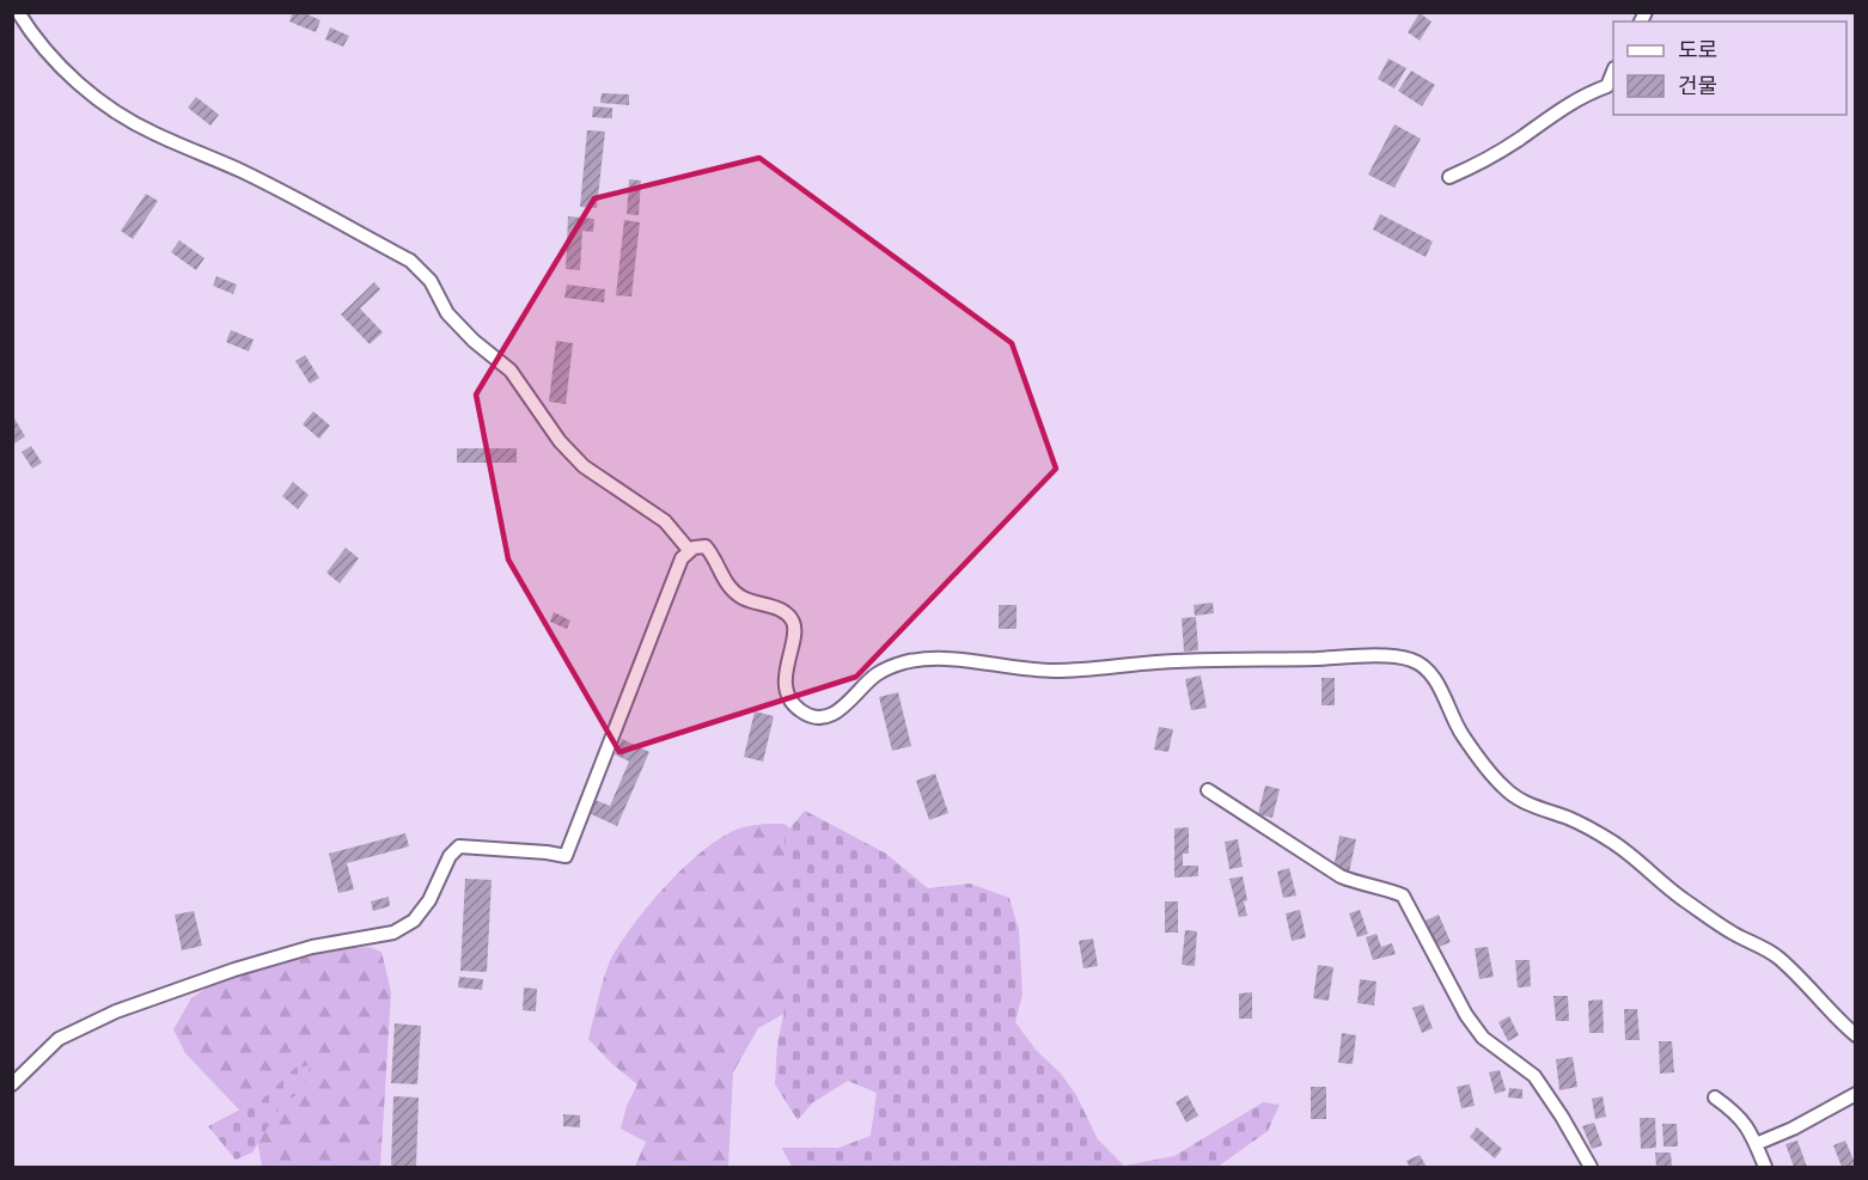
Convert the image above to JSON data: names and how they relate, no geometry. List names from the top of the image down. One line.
{"legend":["도로","건물"]}
